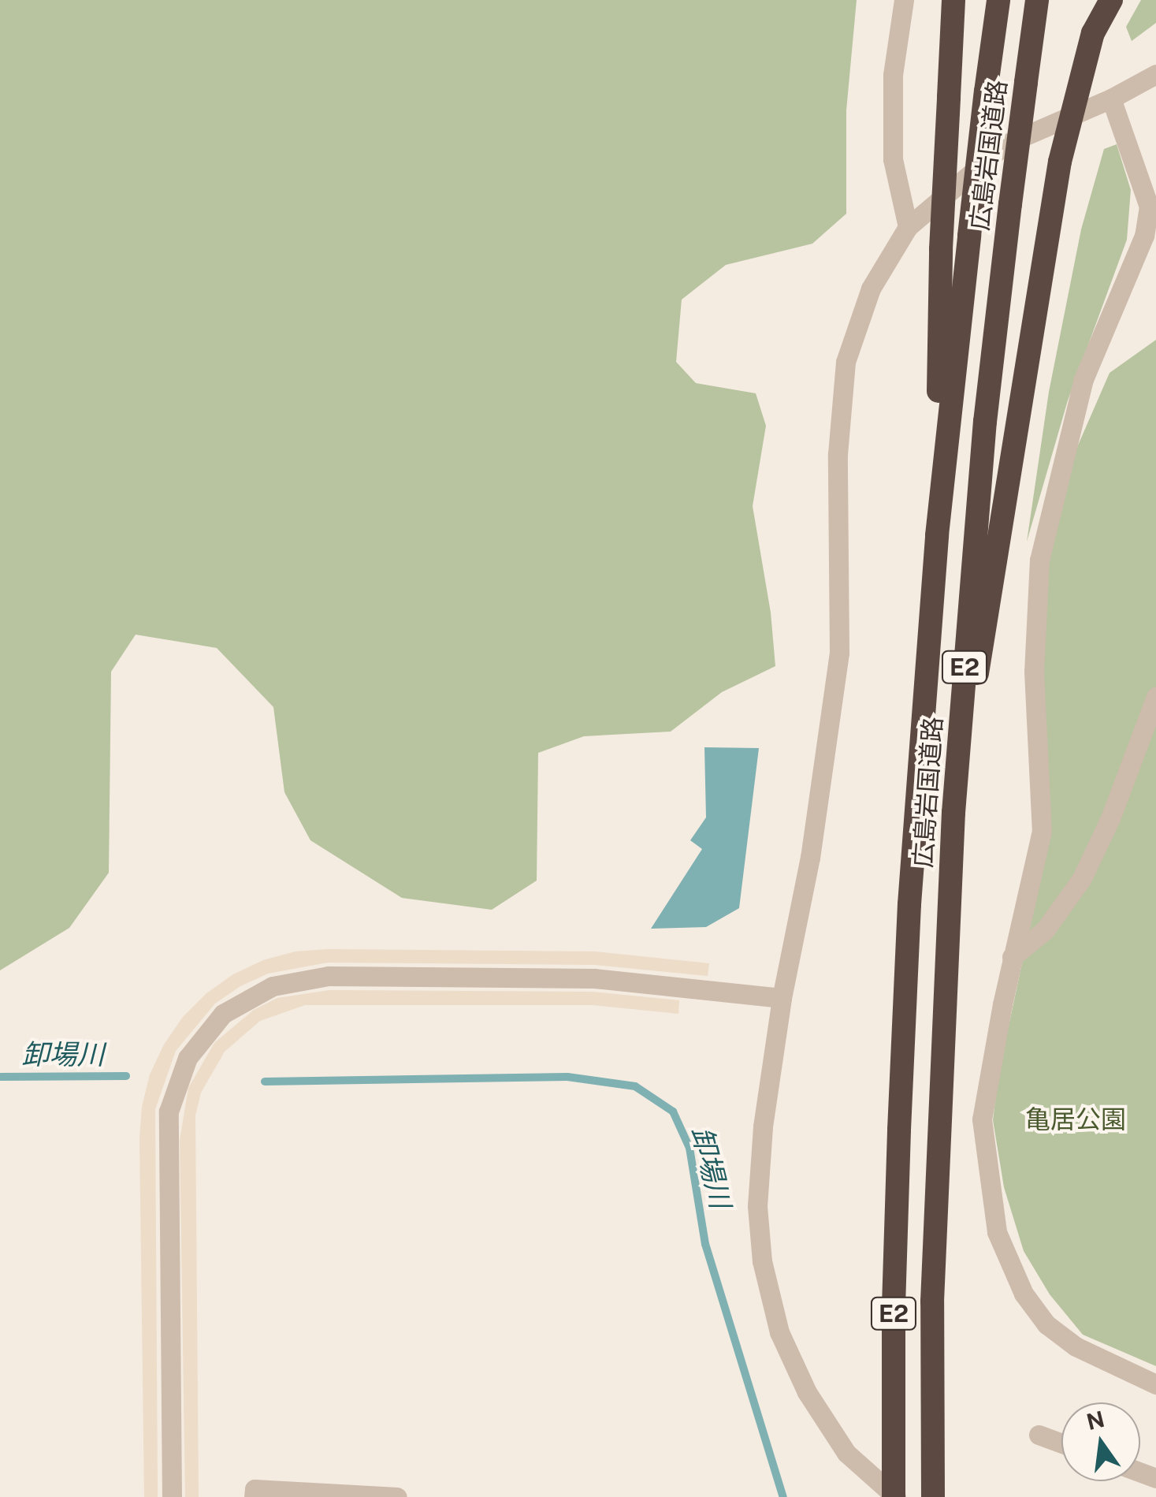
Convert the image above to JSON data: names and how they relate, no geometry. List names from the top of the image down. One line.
{"streets":{"highway":["広島岩国道路","E2"]},"water":["卸場川"],"parks":["亀居公園"],"north":"top"}
